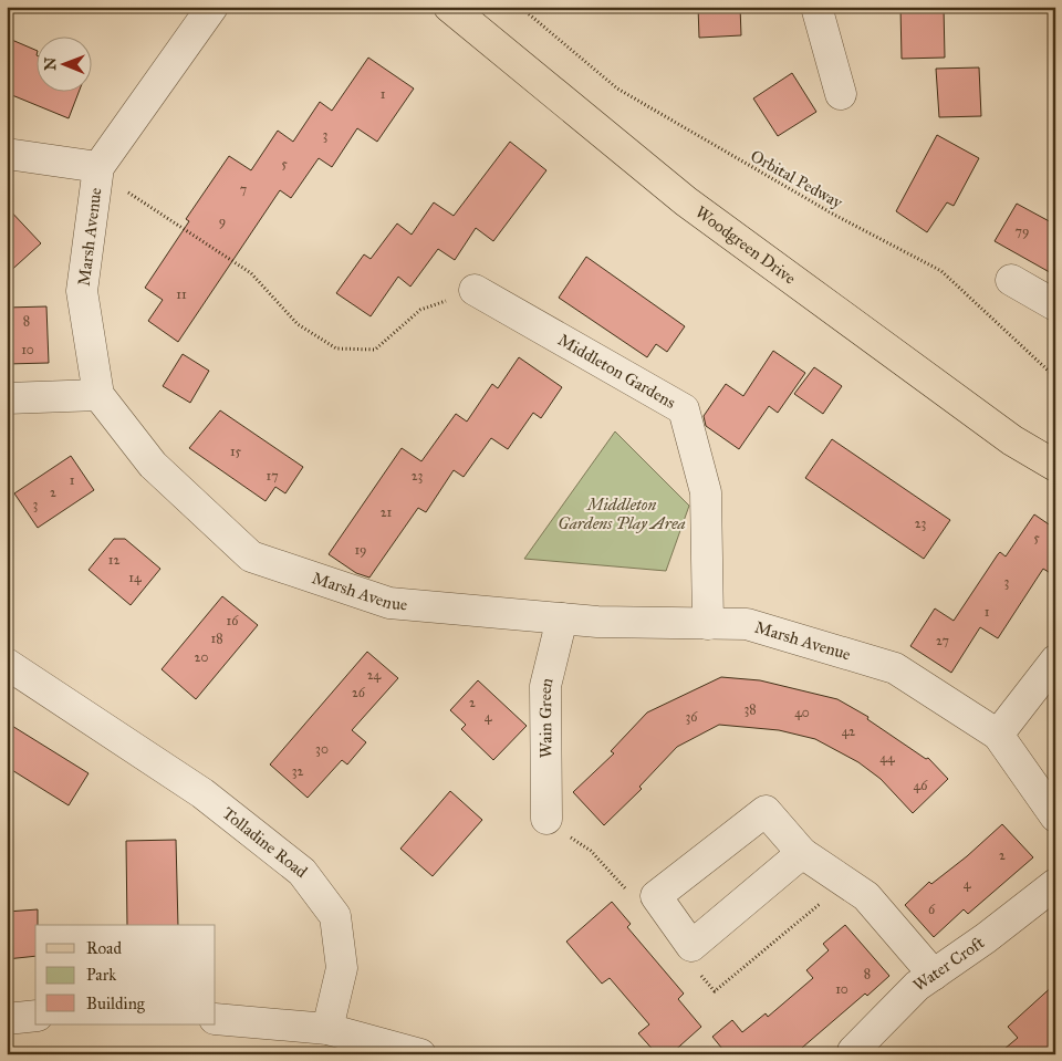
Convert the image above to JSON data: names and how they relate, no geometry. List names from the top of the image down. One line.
{"streets":{"main road":["Woodgreen Drive"],"street":["Marsh Avenue","Middleton Gardens","Wain Green","Tolladine Road","Water Croft"],"path":["Orbital Pedway"]},"crossings":[["Marsh Avenue","Middleton Gardens"],["Marsh Avenue","Wain Green"]],"parks":["Middleton Gardens Play Area"],"house_numbers":["1","3","5","7","9","79","11","8","10","15","17","23","1","2","3","21","23","5","19","12","14","3","1","16","18","27","20","24","26","2","38","40","4","36","42","30","44","32","46","2","4","6","8","10"],"legend":["Road","Park","Building"],"north":"left"}
